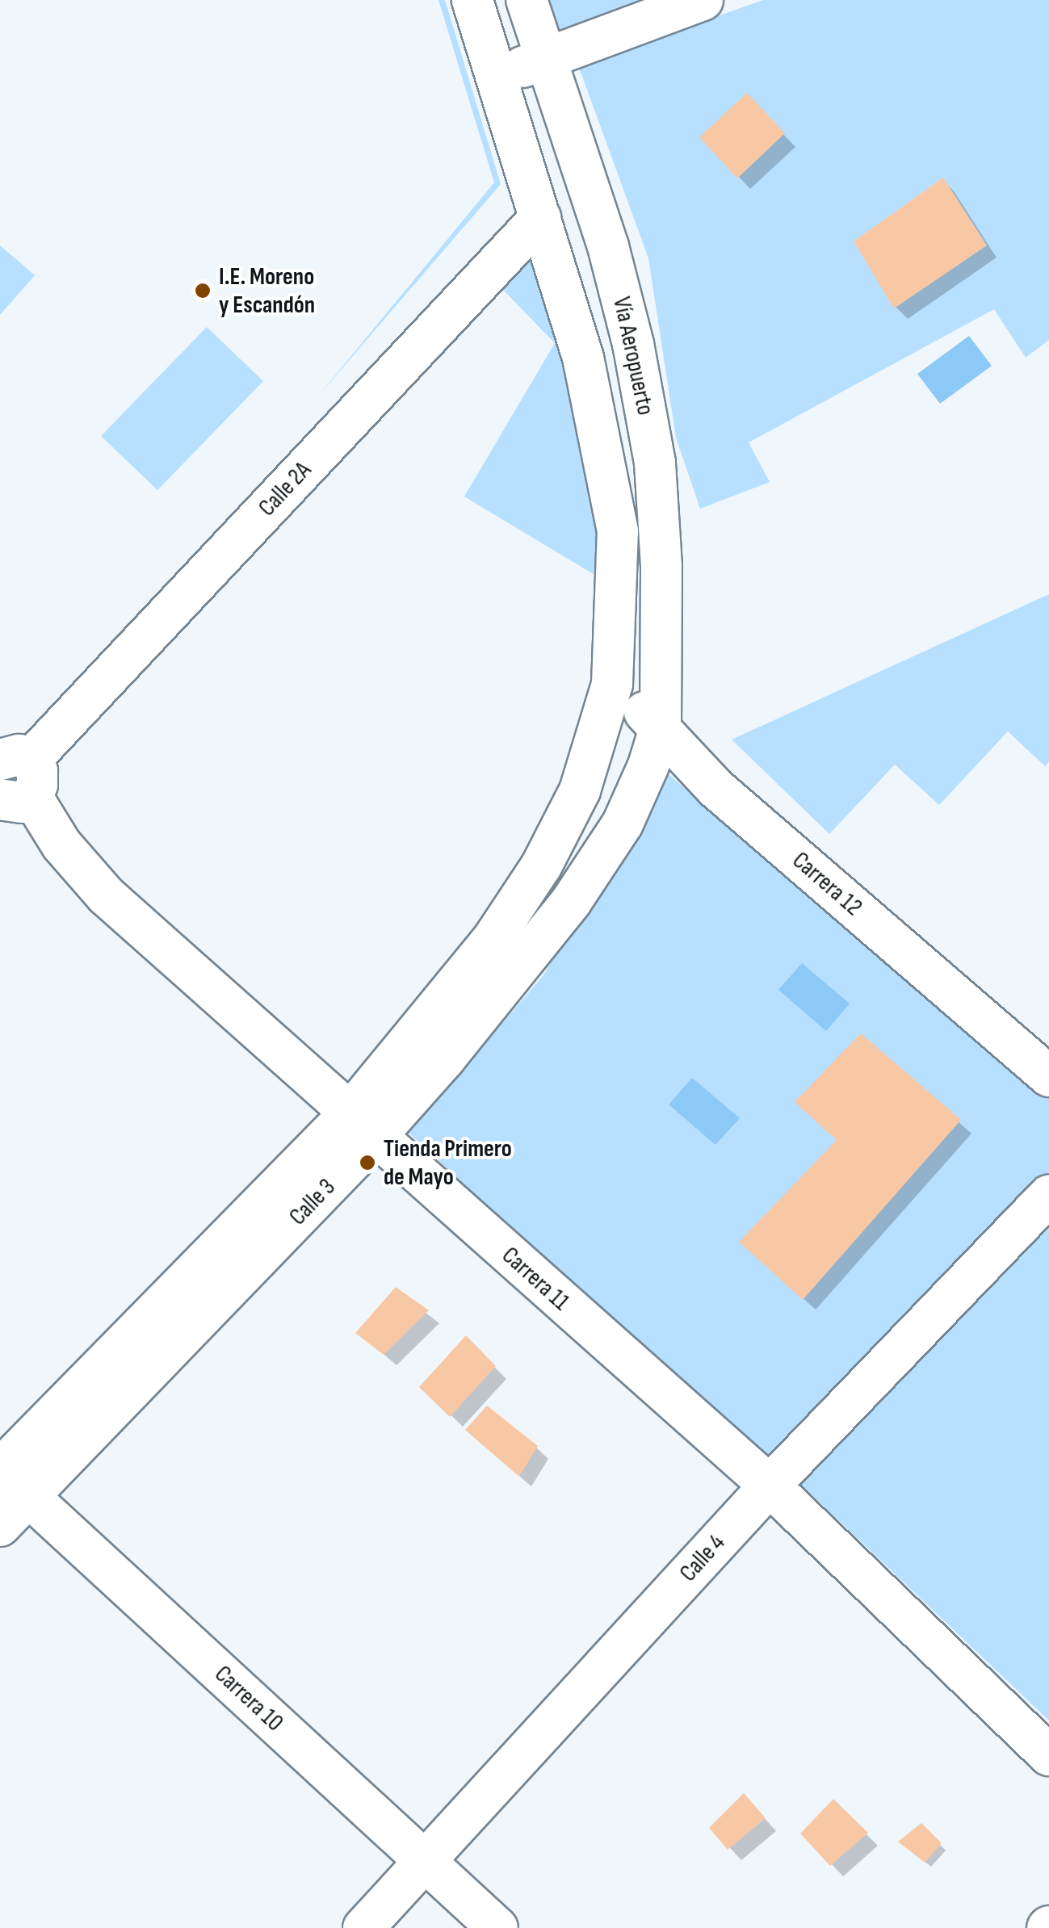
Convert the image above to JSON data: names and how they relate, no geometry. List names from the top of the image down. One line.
{"streets":{"street":["Vía Aeropuerto","Calle 2A","Carrera 12","Calle 3","Carrera 11","Calle 4","Carrera 10"]},"crossings":[["Vía Aeropuerto","Calle 2A"],["Vía Aeropuerto","Carrera 12"],["Vía Aeropuerto","Calle 3"],["Calle 2A","Carrera 11"],["Carrera 12","Calle 3"],["Calle 3","Carrera 11"],["Calle 3","Carrera 10"],["Carrera 11","Calle 4"],["Calle 4","Carrera 10"]],"places":["I.E. Moreno y Escandón","Tienda Primero de Mayo"]}
